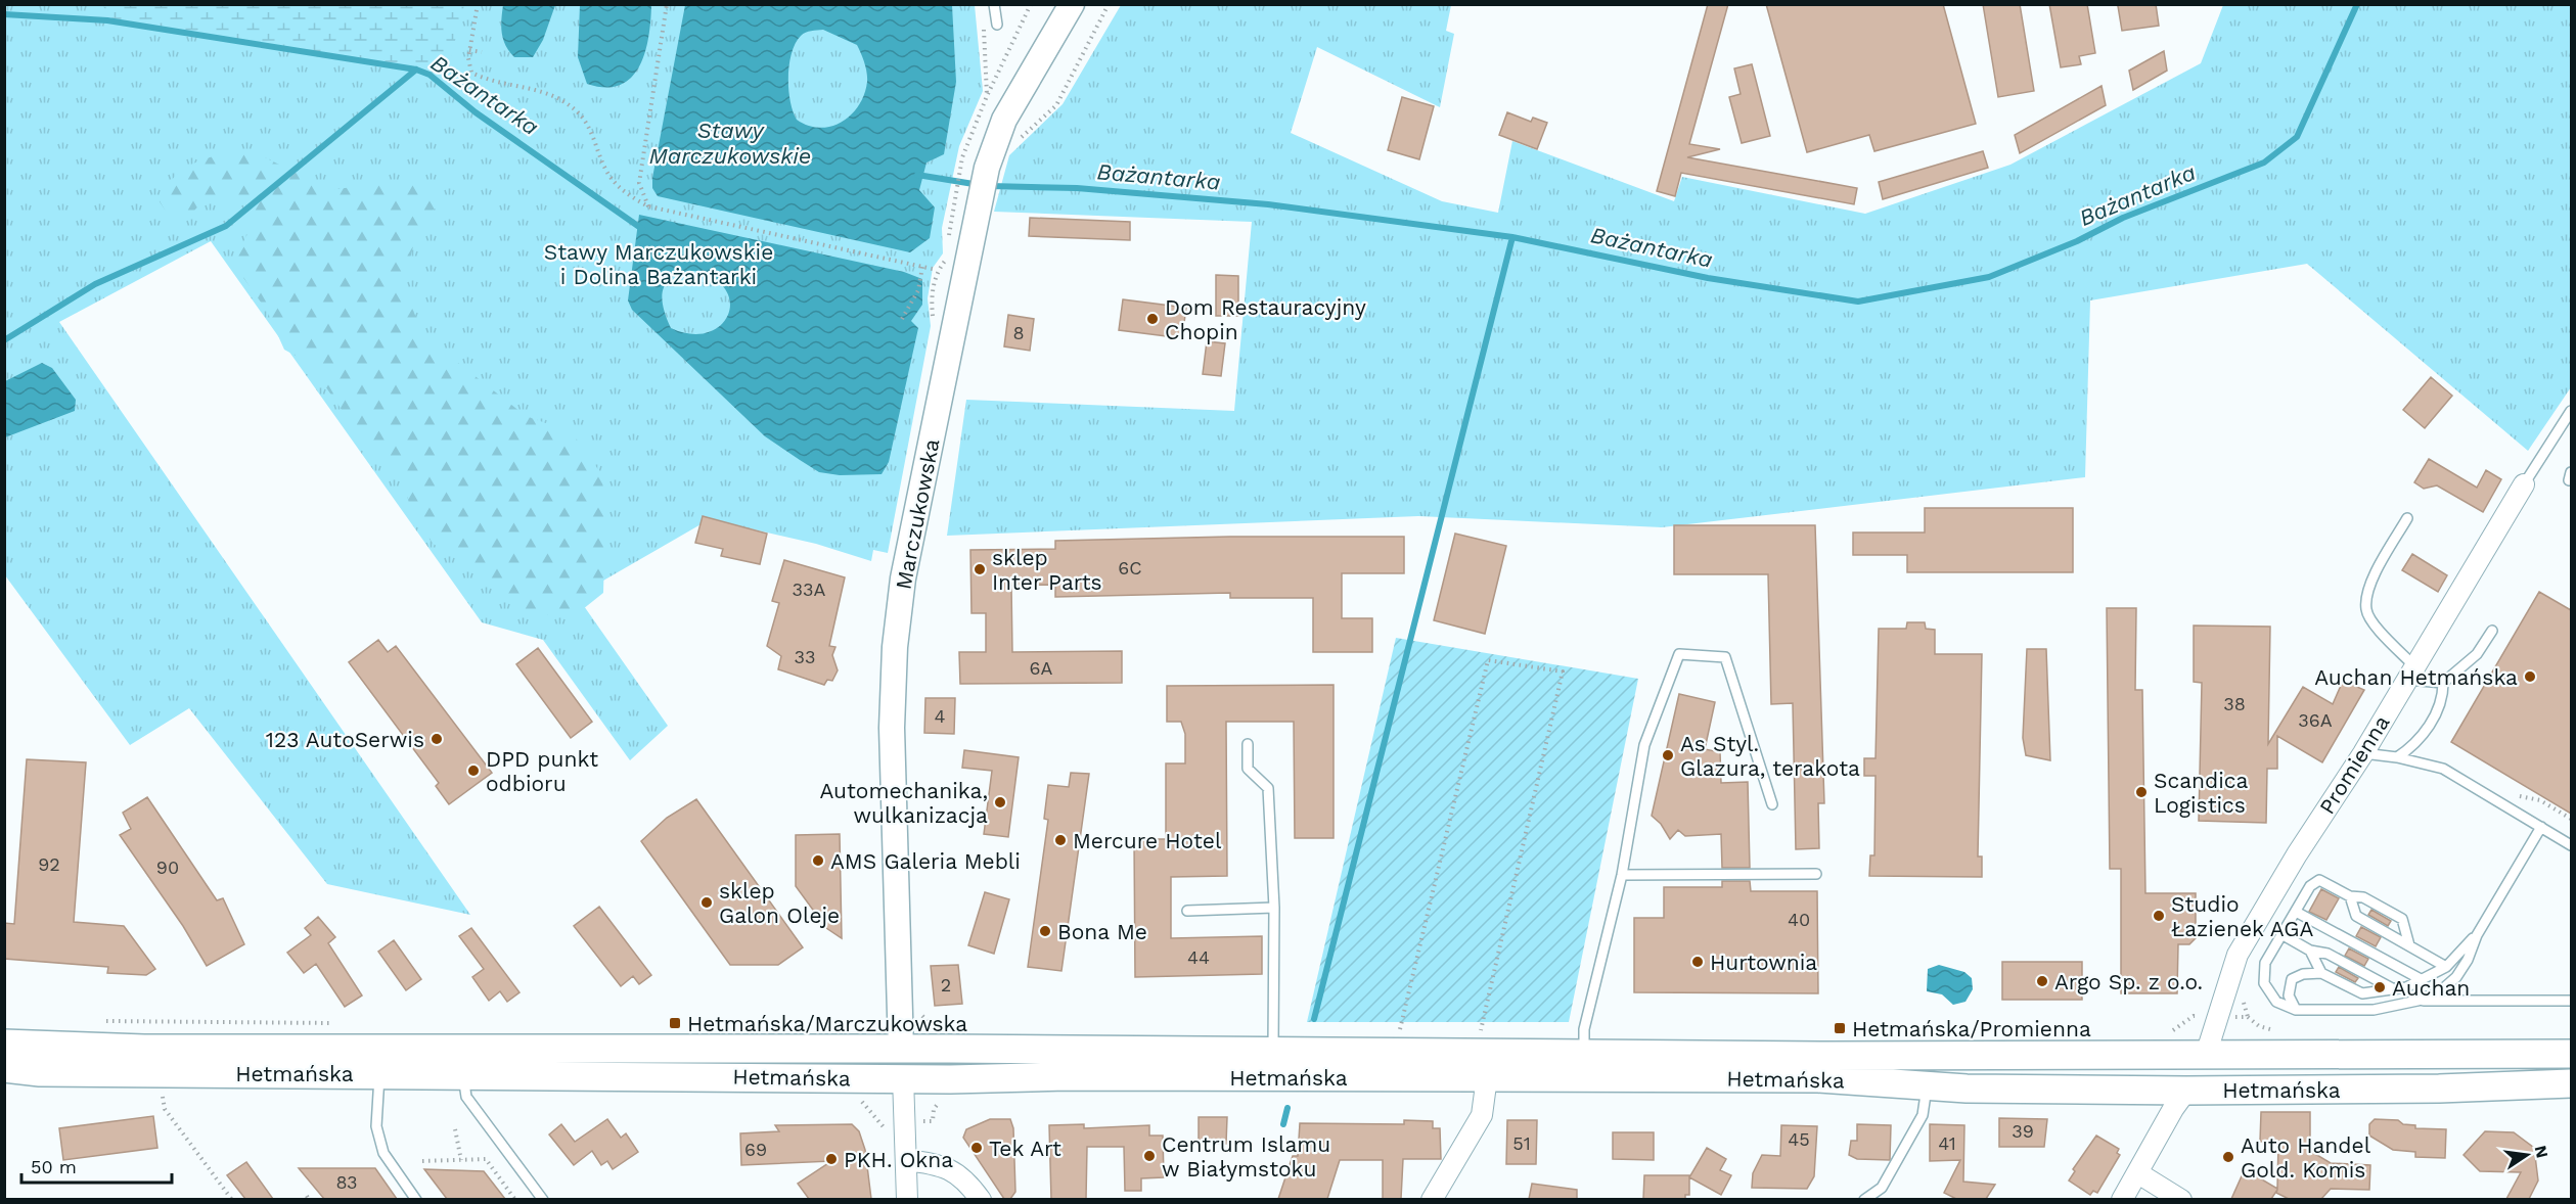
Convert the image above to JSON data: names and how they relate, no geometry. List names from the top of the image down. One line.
{"streets":{"main road":["Hetmańska"],"street":["Marczukowska","Promienna"]},"crossings":[["Marczukowska","Hetmańska"],["Promienna","Hetmańska"]],"water":["Bażantarka","Stawy Marczukowskie"],"parks":["Stawy Marczukowskie i Dolina Bażantarki"],"places":{"other":["Dom Restauracyjny Chopin","sklep Inter Parts","Auchan Hetmańska","123 AutoSerwis","As Styl. Glazura, terakota","DPD punkt odbioru","Scandica Logistics","Automechanika, wulkanizacja","Mercure Hotel","AMS Galeria Mebli","sklep Galon Oleje","Studio Łazienek AGA","Bona Me","Hurtownia","Argo Sp. z o.o.","Auchan","Tek Art","Centrum Islamu w Białymstoku","Auto Handel Gold. Komis","PKH. Okna"],"transit":["Hetmańska/Marczukowska","Hetmańska/Promienna"]},"house_numbers":["8","6C","33A","33","6A","38","4","36A","92","90","40","44","2","39","45","51","41","69","83"],"scale_bar":"50 m","north":"right"}
